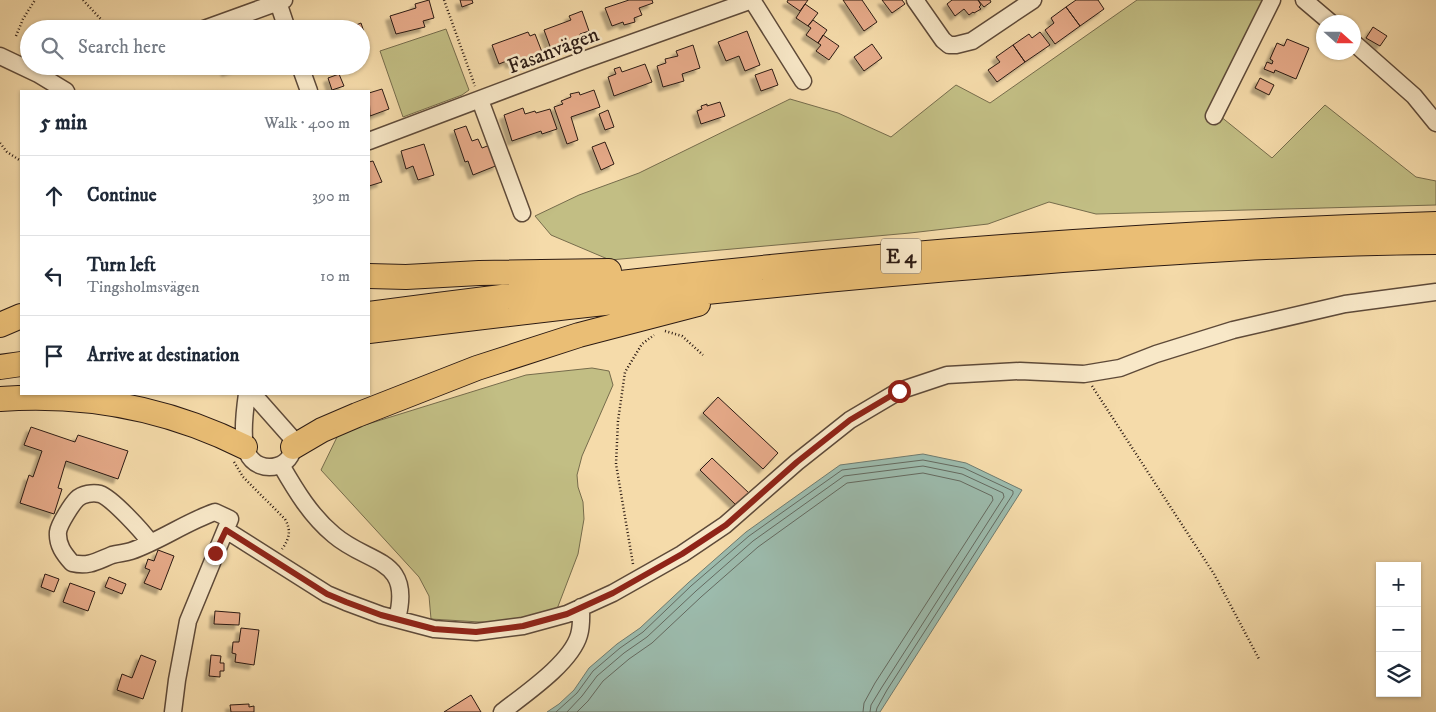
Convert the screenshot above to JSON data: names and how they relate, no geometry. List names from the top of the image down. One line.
{"streets":{"highway":["E 4"],"street":["Fasanvägen"]},"north":"right","page":{"search":"Search here","heading":["5 min","Walk · 400 m"],"list":[["Continue","390 m"],["Turn left","Tingsholmsvägen","10 m"],"Arrive at destination"],"map_buttons":["+","−"]}}
